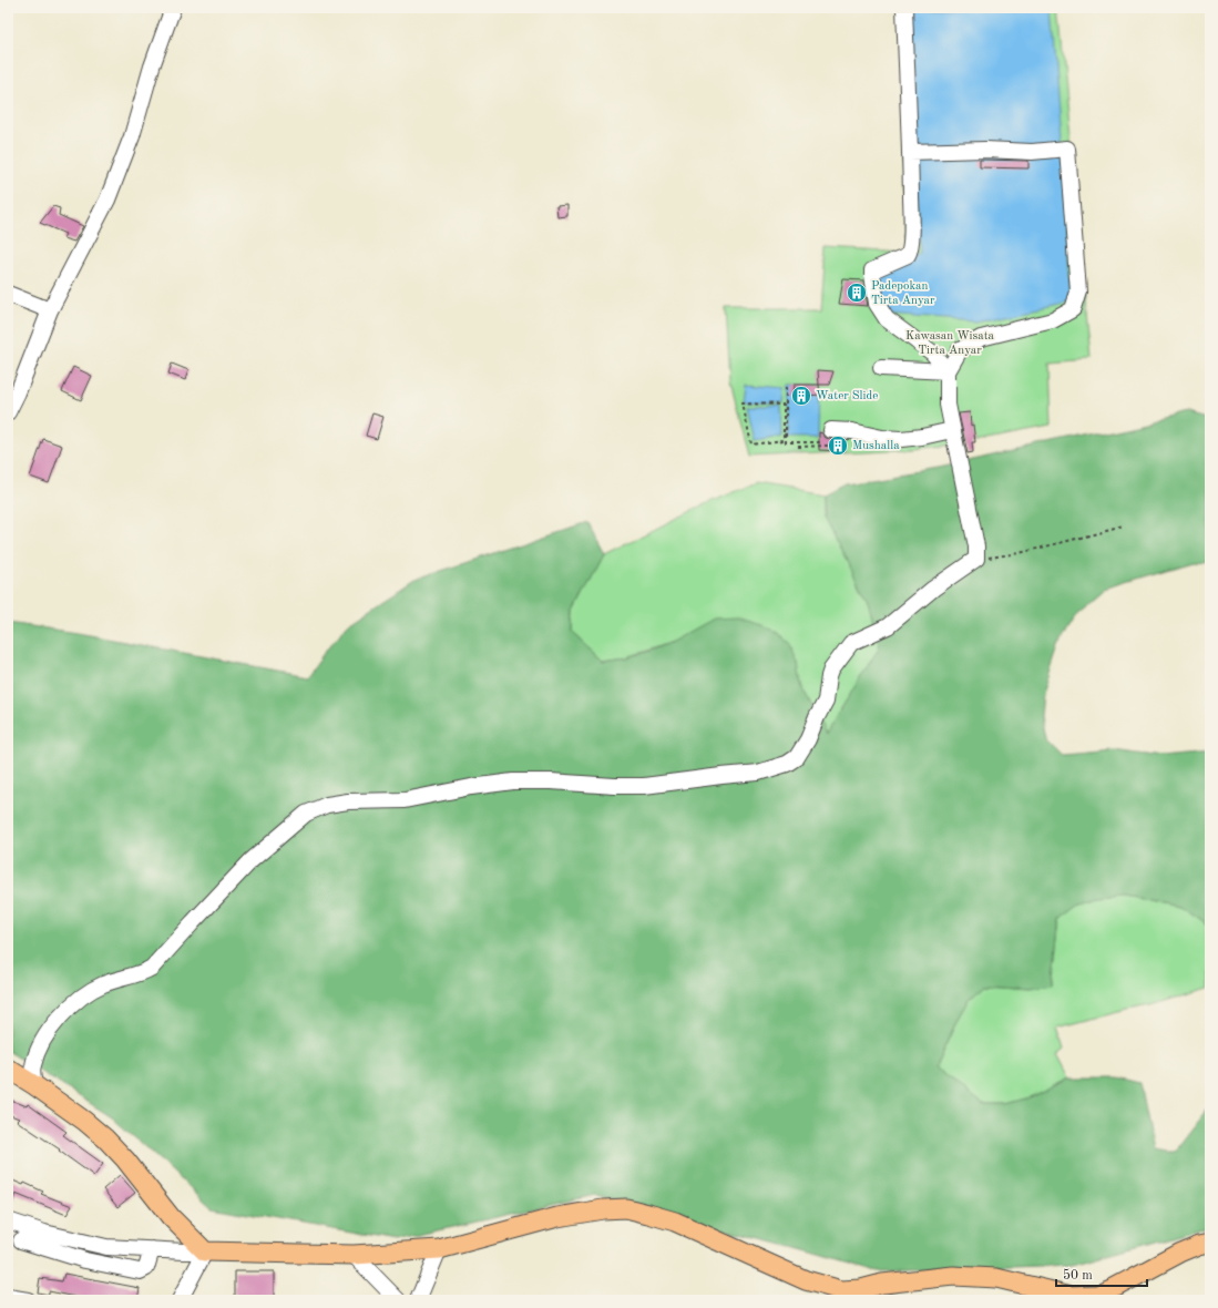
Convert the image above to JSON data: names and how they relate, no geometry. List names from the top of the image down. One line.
{"parks":["Kawasan Wisata Tirta Anyar"],"places":{"building":["Padepokan Tirta Anyar","Water Slide","Mushalla"]},"scale_bar":"50 m"}
